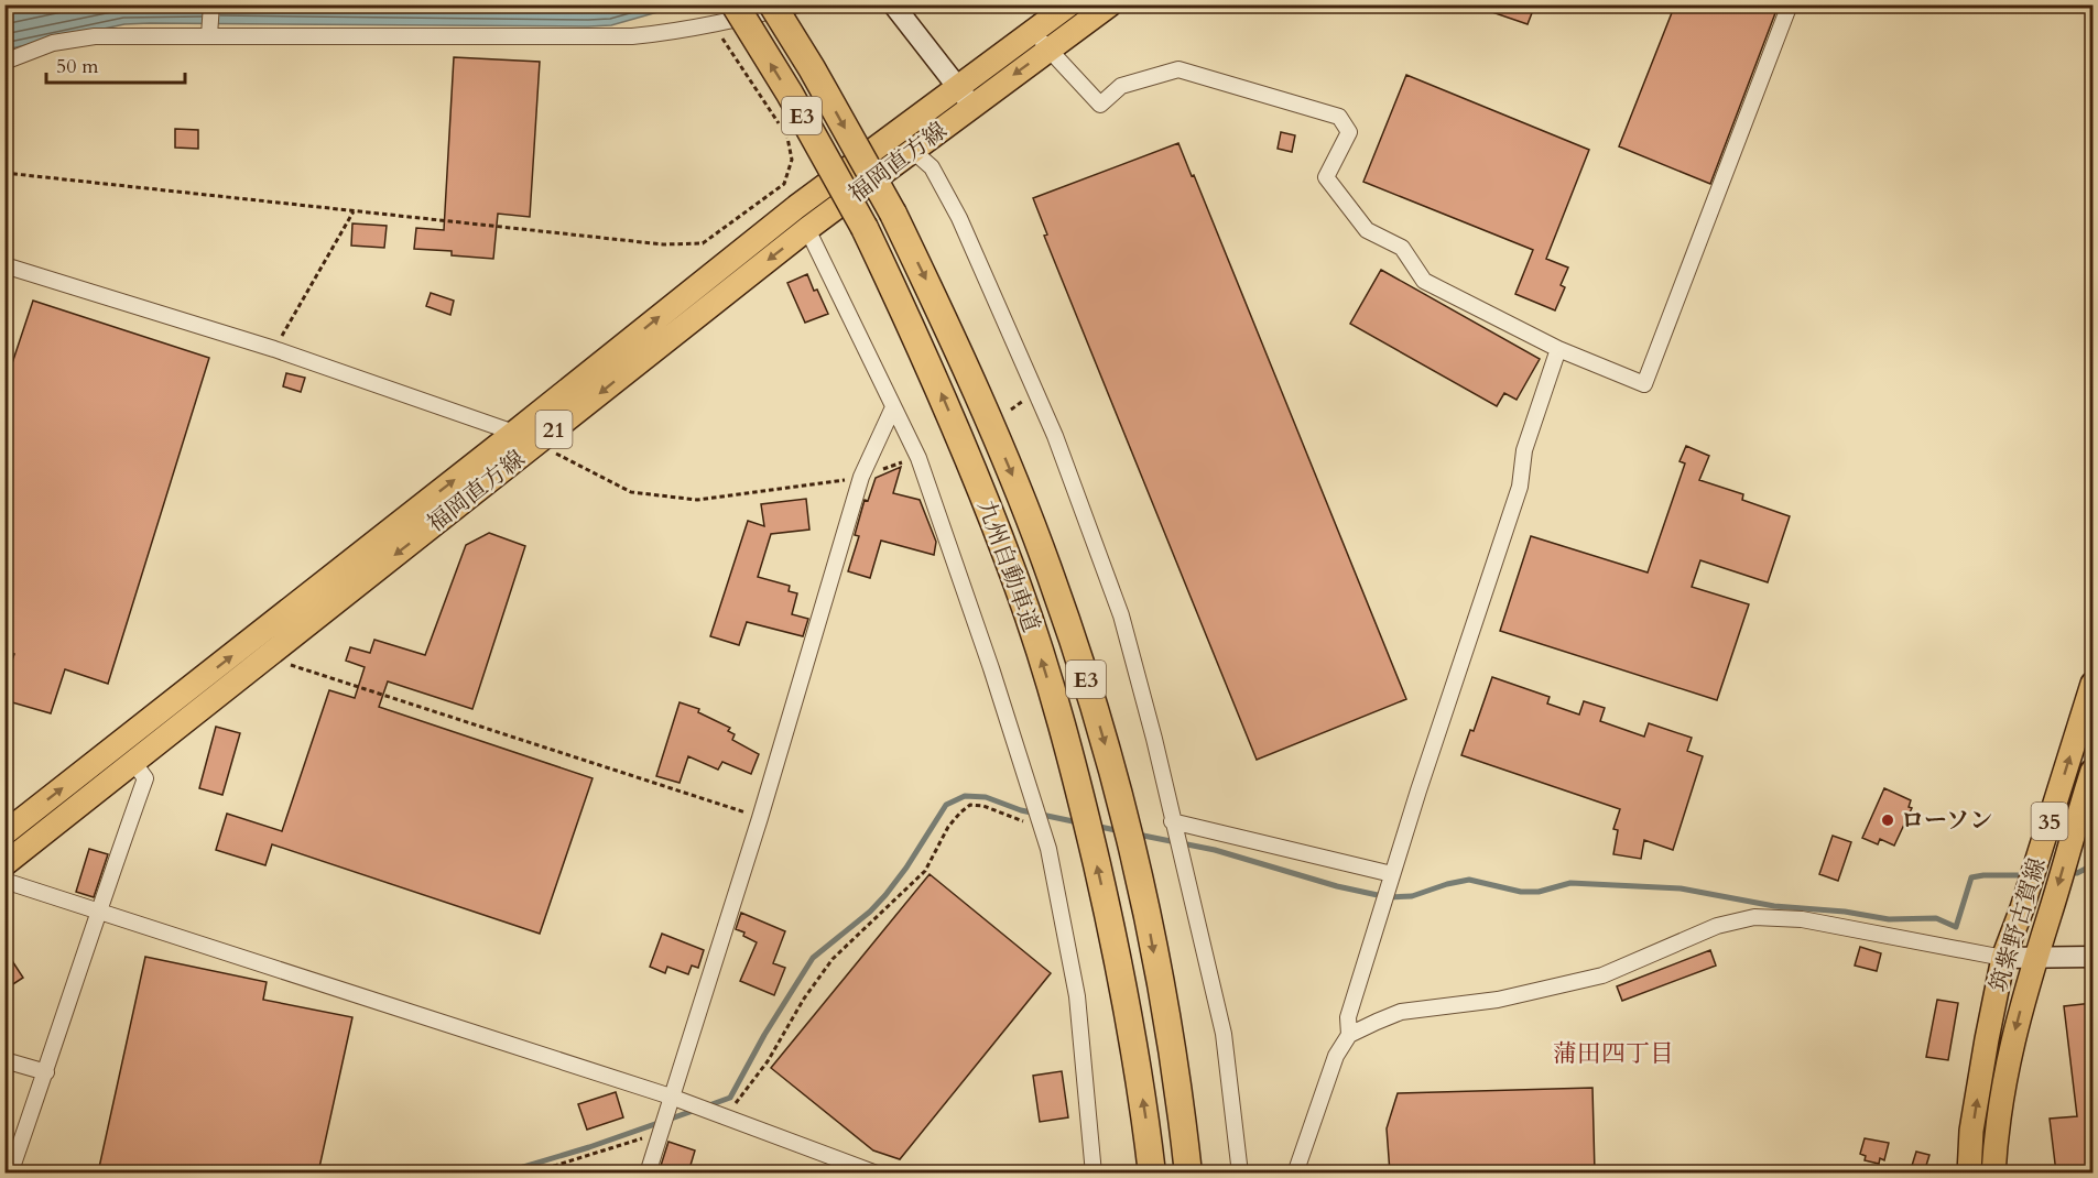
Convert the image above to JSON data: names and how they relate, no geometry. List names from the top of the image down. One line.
{"streets":{"highway":["E3","九州自動車道"],"main road":["福岡直方線","21","35","筑紫野古賀線"]},"districts":["蒲田四丁目"],"places":["ローソン"],"scale_bar":"50 m"}
